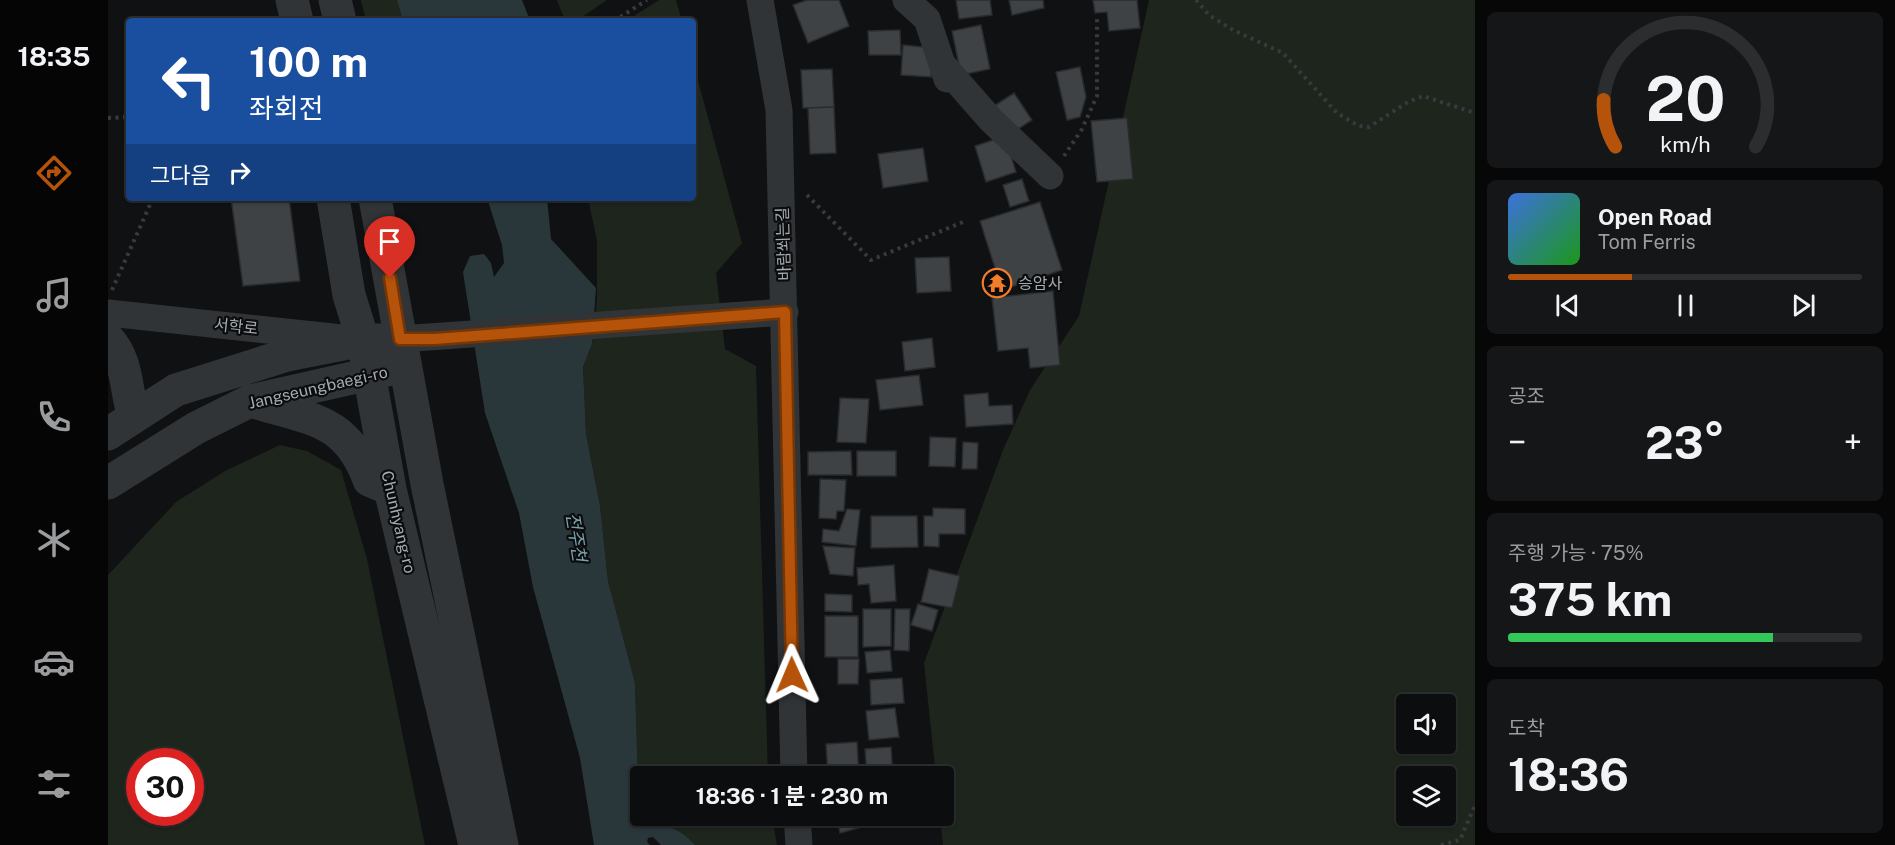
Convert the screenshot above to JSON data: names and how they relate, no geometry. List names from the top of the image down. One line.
{"streets":{"street":["바람쐬는길","서학로","Jangseungbaegi-ro","Chunhyang-ro"]},"crossings":[["서학로","Chunhyang-ro"],["Jangseungbaegi-ro","Chunhyang-ro"]],"water":["전주천"],"places":{"temple":["승암사"]},"page":{"tabs":"18:35","turn":["100 m","좌회전"],"then":"그다음","song":["Open Road","Tom Ferris"],"tile":["공조",["주행 가능 · 75%","375 km"],["도착","18:36"]],"heat":["−","23°","+"],"limit":"30","trip":"18:36 · 1 분 · 230 m","gauge":["20","km/h"]}}
